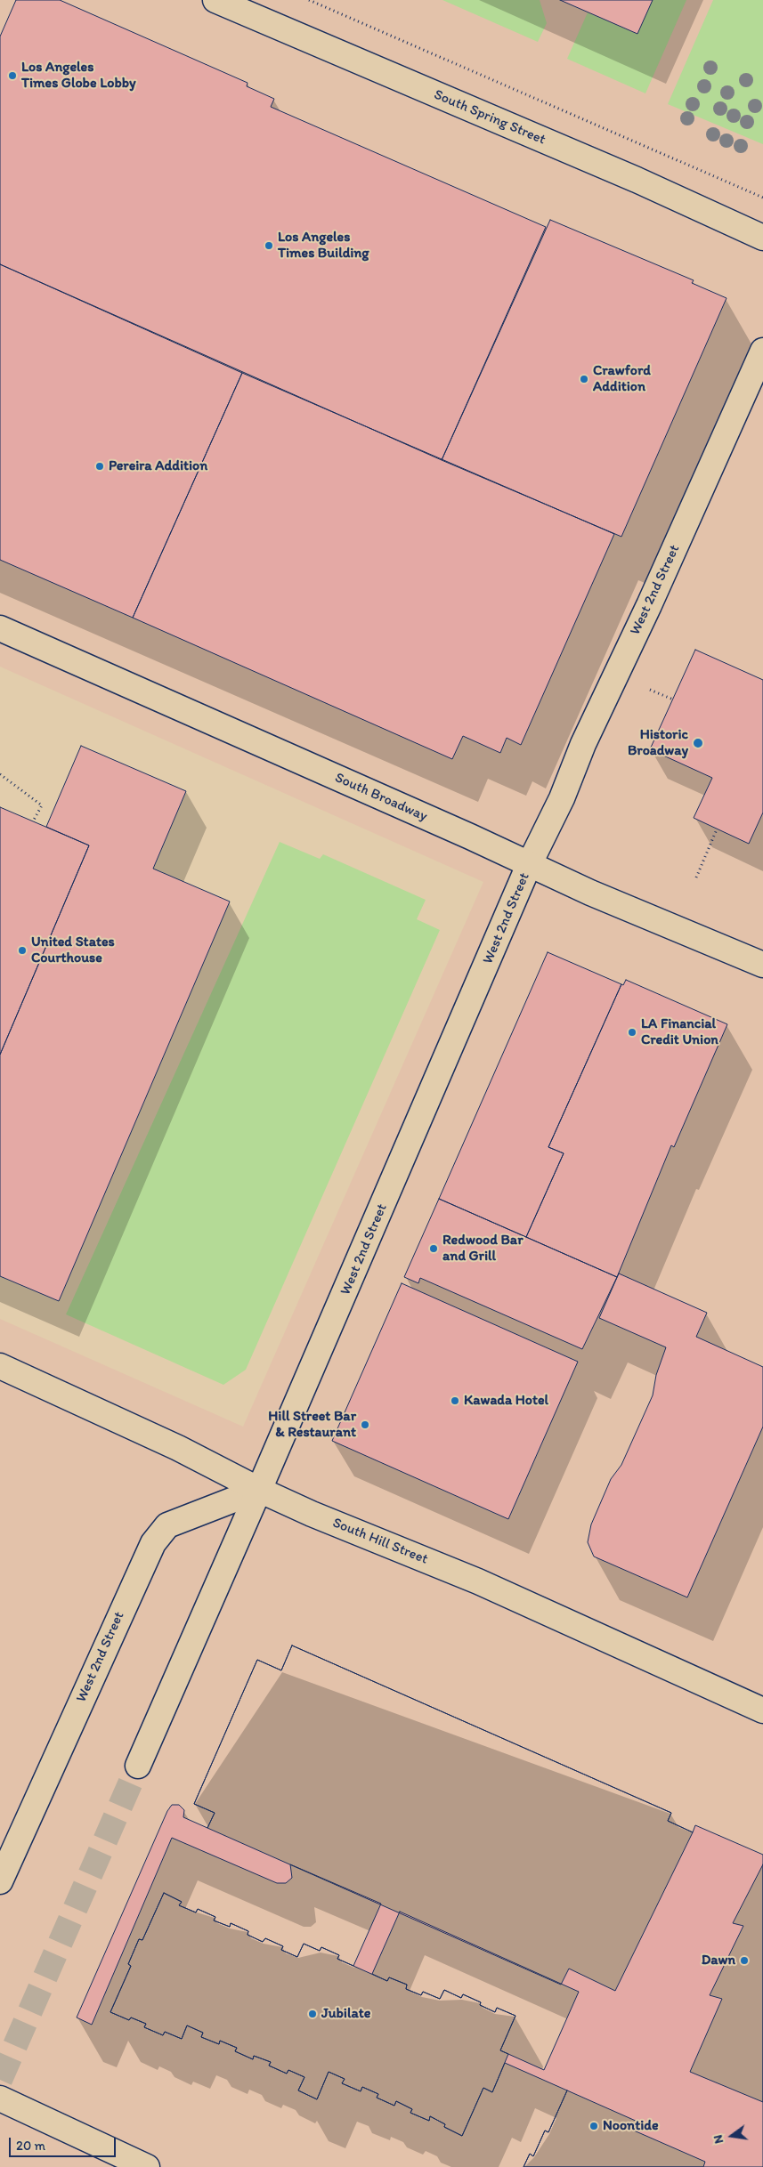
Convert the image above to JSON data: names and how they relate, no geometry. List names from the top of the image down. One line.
{"streets":{"main road":["South Spring Street","West 2nd Street","South Broadway","South Hill Street"]},"crossings":[["West 2nd Street","South Broadway"],["West 2nd Street","South Hill Street"]],"places":["Los Angeles Times Globe Lobby","Los Angeles Times Building","Crawford Addition","Pereira Addition","Historic Broadway","United States Courthouse","LA Financial Credit Union","Redwood Bar and Grill","Kawada Hotel","Hill Street Bar & Restaurant","Dawn","Jubilate","Noontide"],"scale_bar":"20 m","north":"left"}
